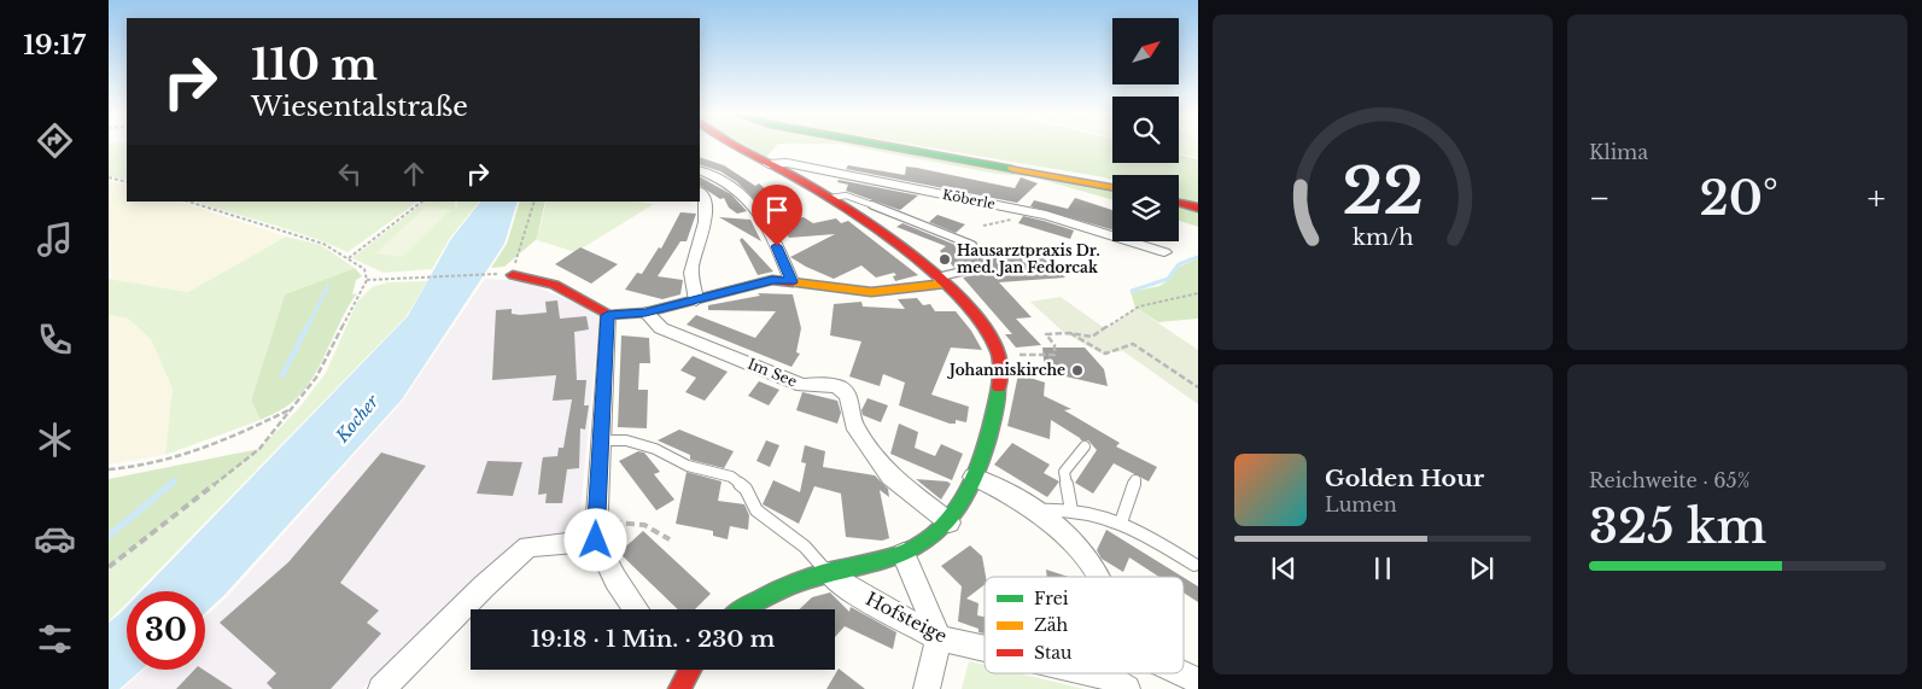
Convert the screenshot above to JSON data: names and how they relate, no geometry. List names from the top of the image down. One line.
{"streets":{"street":["Köberle","Im See","Hofsteige"]},"water":["Kocher"],"places":["Hausarztpraxis Dr. med. Jan Fedorcak","Johanniskirche"],"legend":["Frei","Zäh","Stau"],"north":"top right","page":{"tabs":"19:17","tile":["Klima",["Reichweite · 65%","325 km"]],"turn":["110 m","Wiesentalstraße"],"heat":["−","20°","+"],"song":["Golden Hour","Lumen"],"limit":"30","trip":"19:18 · 1 Min. · 230 m","gauge":["22","km/h"]}}
